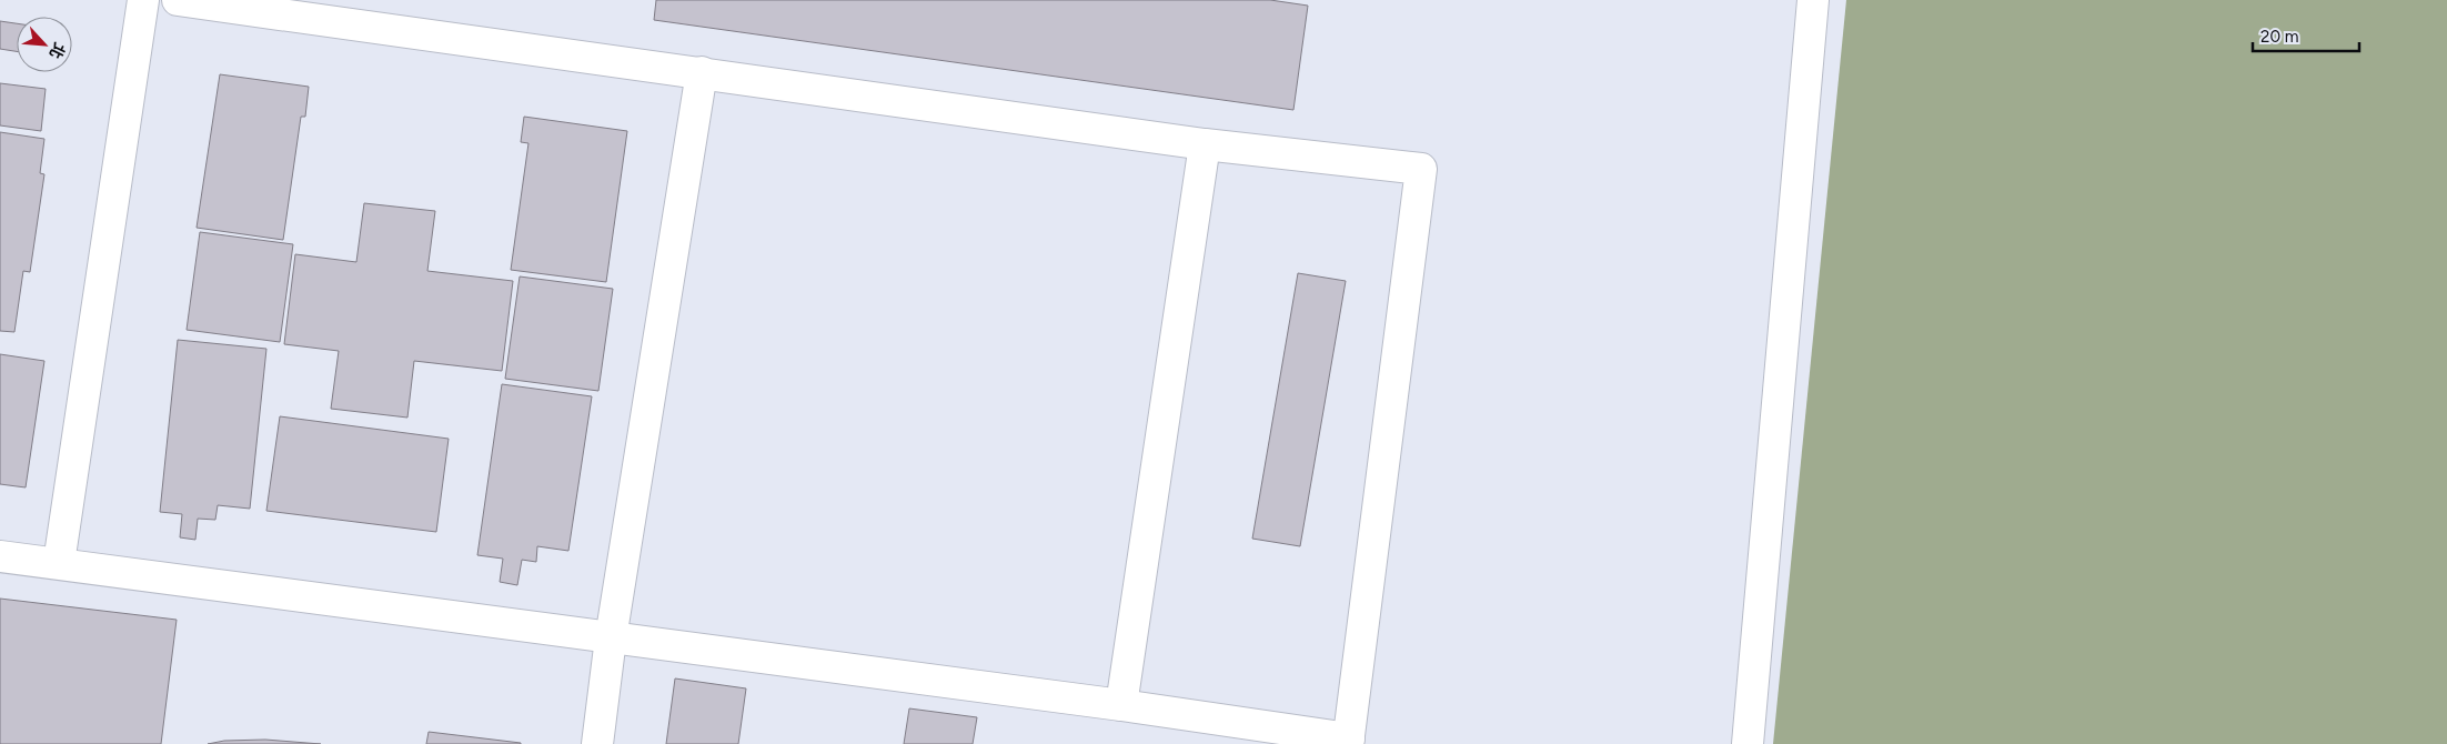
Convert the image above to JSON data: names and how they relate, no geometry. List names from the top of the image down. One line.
{"scale_bar":"20 m","north":"bottom right"}
